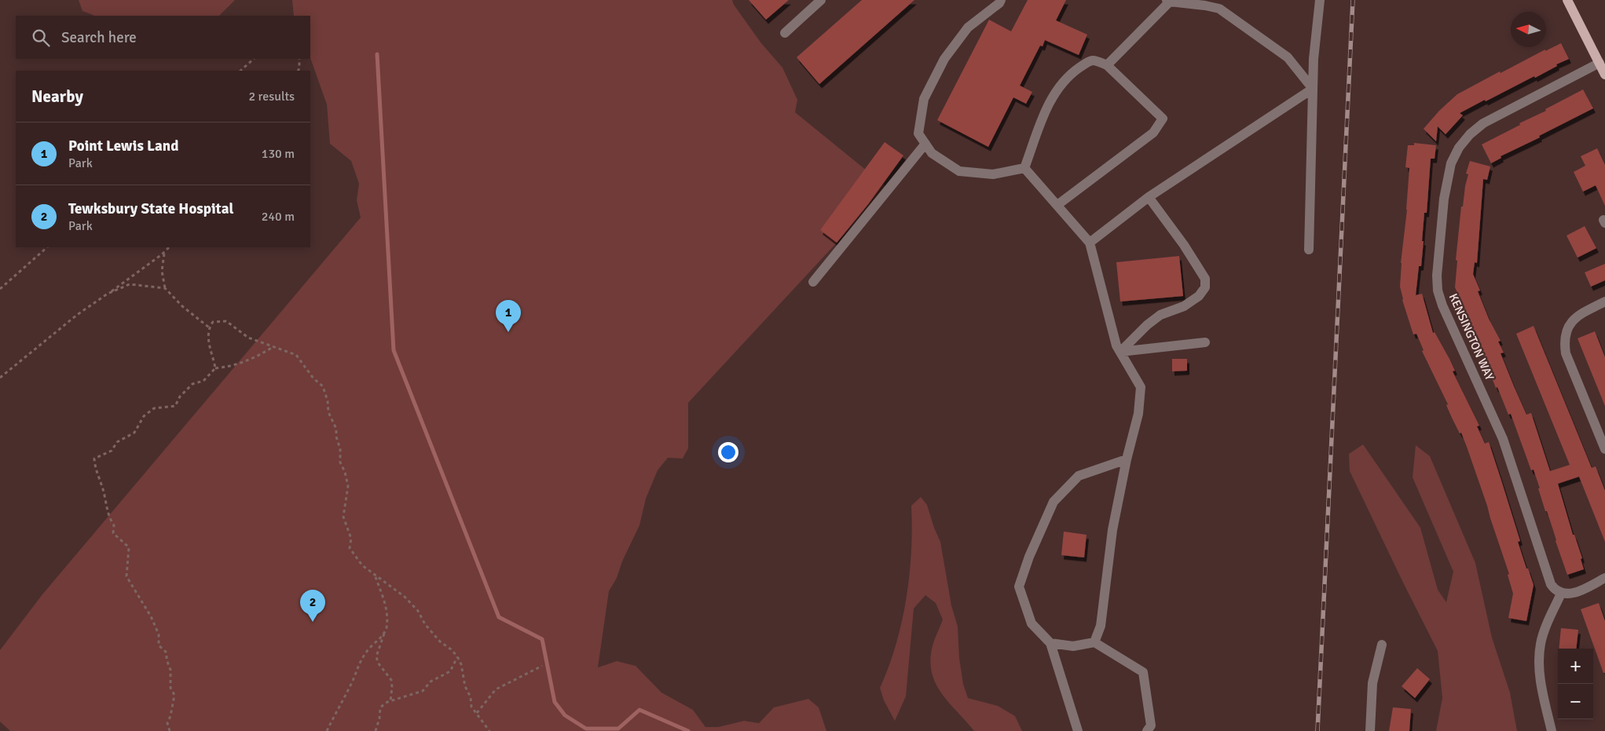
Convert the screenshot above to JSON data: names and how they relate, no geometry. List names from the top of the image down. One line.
{"streets":{"street":["KENSINGTON WAY"]},"north":"left","page":{"search":"Search here","heading":["Nearby","2 results"],"list":[{"mark":"1","name":"Point Lewis Land","note":"Park","value":"130 m"},{"mark":"2","name":"Tewksbury State Hospital","note":"Park","value":"240 m"}],"pins":["1","2"],"map_buttons":["+","−"]}}
